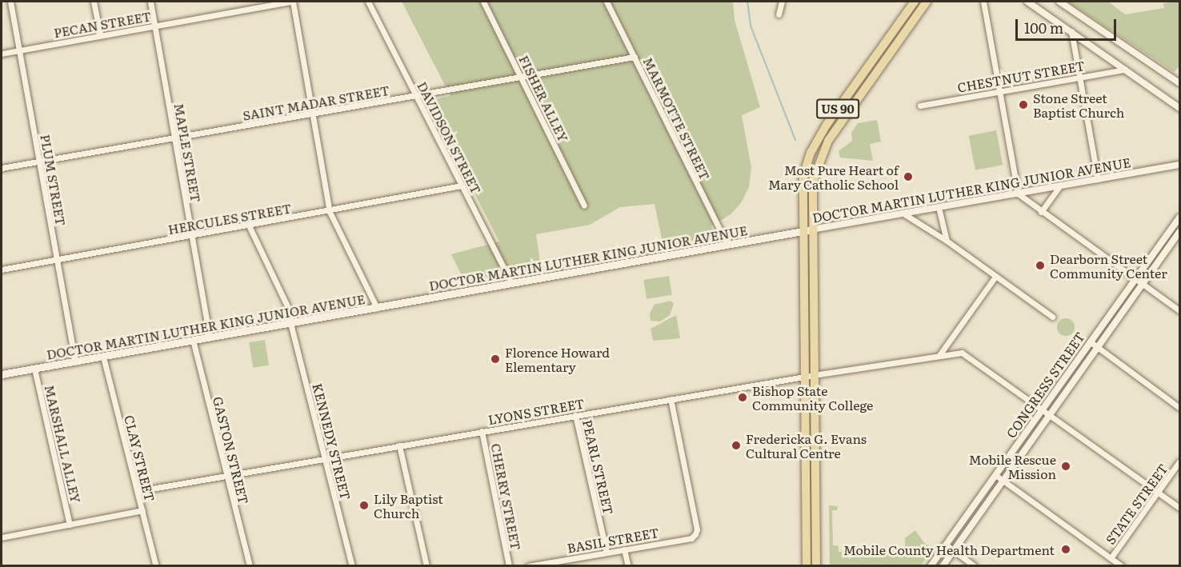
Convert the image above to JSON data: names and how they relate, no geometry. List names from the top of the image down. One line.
{"streets":{"main road":["US 90","DOCTOR MARTIN LUTHER KING JUNIOR AVENUE"],"street":["PECAN STREET","CHESTNUT STREET","FISHER ALLEY","SAINT MADAR STREET","MARMOTTE STREET","DAVIDSON STREET","MAPLE STREET","PLUM STREET","HERCULES STREET","CONGRESS STREET","LYONS STREET","KENNEDY STREET","MARSHALL ALLEY","GASTON STREET","CLAY STREET","PEARL STREET","CHERRY STREET","STATE STREET","BASIL STREET"]},"crossings":[["PECAN STREET","MAPLE STREET"],["PECAN STREET","PLUM STREET"],["FISHER ALLEY","SAINT MADAR STREET"],["SAINT MADAR STREET","MARMOTTE STREET"],["SAINT MADAR STREET","DAVIDSON STREET"],["SAINT MADAR STREET","MAPLE STREET"],["SAINT MADAR STREET","PLUM STREET"],["US 90","DOCTOR MARTIN LUTHER KING JUNIOR AVENUE"],["US 90","LYONS STREET"],["MARMOTTE STREET","DOCTOR MARTIN LUTHER KING JUNIOR AVENUE"],["DAVIDSON STREET","DOCTOR MARTIN LUTHER KING JUNIOR AVENUE"],["DAVIDSON STREET","HERCULES STREET"],["MAPLE STREET","DOCTOR MARTIN LUTHER KING JUNIOR AVENUE"],["MAPLE STREET","HERCULES STREET"],["PLUM STREET","DOCTOR MARTIN LUTHER KING JUNIOR AVENUE"],["PLUM STREET","HERCULES STREET"],["DOCTOR MARTIN LUTHER KING JUNIOR AVENUE","KENNEDY STREET"],["DOCTOR MARTIN LUTHER KING JUNIOR AVENUE","MARSHALL ALLEY"],["DOCTOR MARTIN LUTHER KING JUNIOR AVENUE","GASTON STREET"],["DOCTOR MARTIN LUTHER KING JUNIOR AVENUE","CLAY STREET"],["HERCULES STREET","KENNEDY STREET"],["CONGRESS STREET","LYONS STREET"],["LYONS STREET","KENNEDY STREET"],["LYONS STREET","GASTON STREET"],["LYONS STREET","CLAY STREET"],["LYONS STREET","PEARL STREET"],["LYONS STREET","CHERRY STREET"],["LYONS STREET","STATE STREET"],["LYONS STREET","BASIL STREET"],["PEARL STREET","BASIL STREET"]],"places":["Stone Street Baptist Church","Most Pure Heart of Mary Catholic School","Dearborn Street Community Center","Florence Howard Elementary","Bishop State Community College","Fredericka G. Evans Cultural Centre","Mobile Rescue Mission","Lily Baptist Church","Mobile County Health Department"],"scale_bar":"100 m"}
